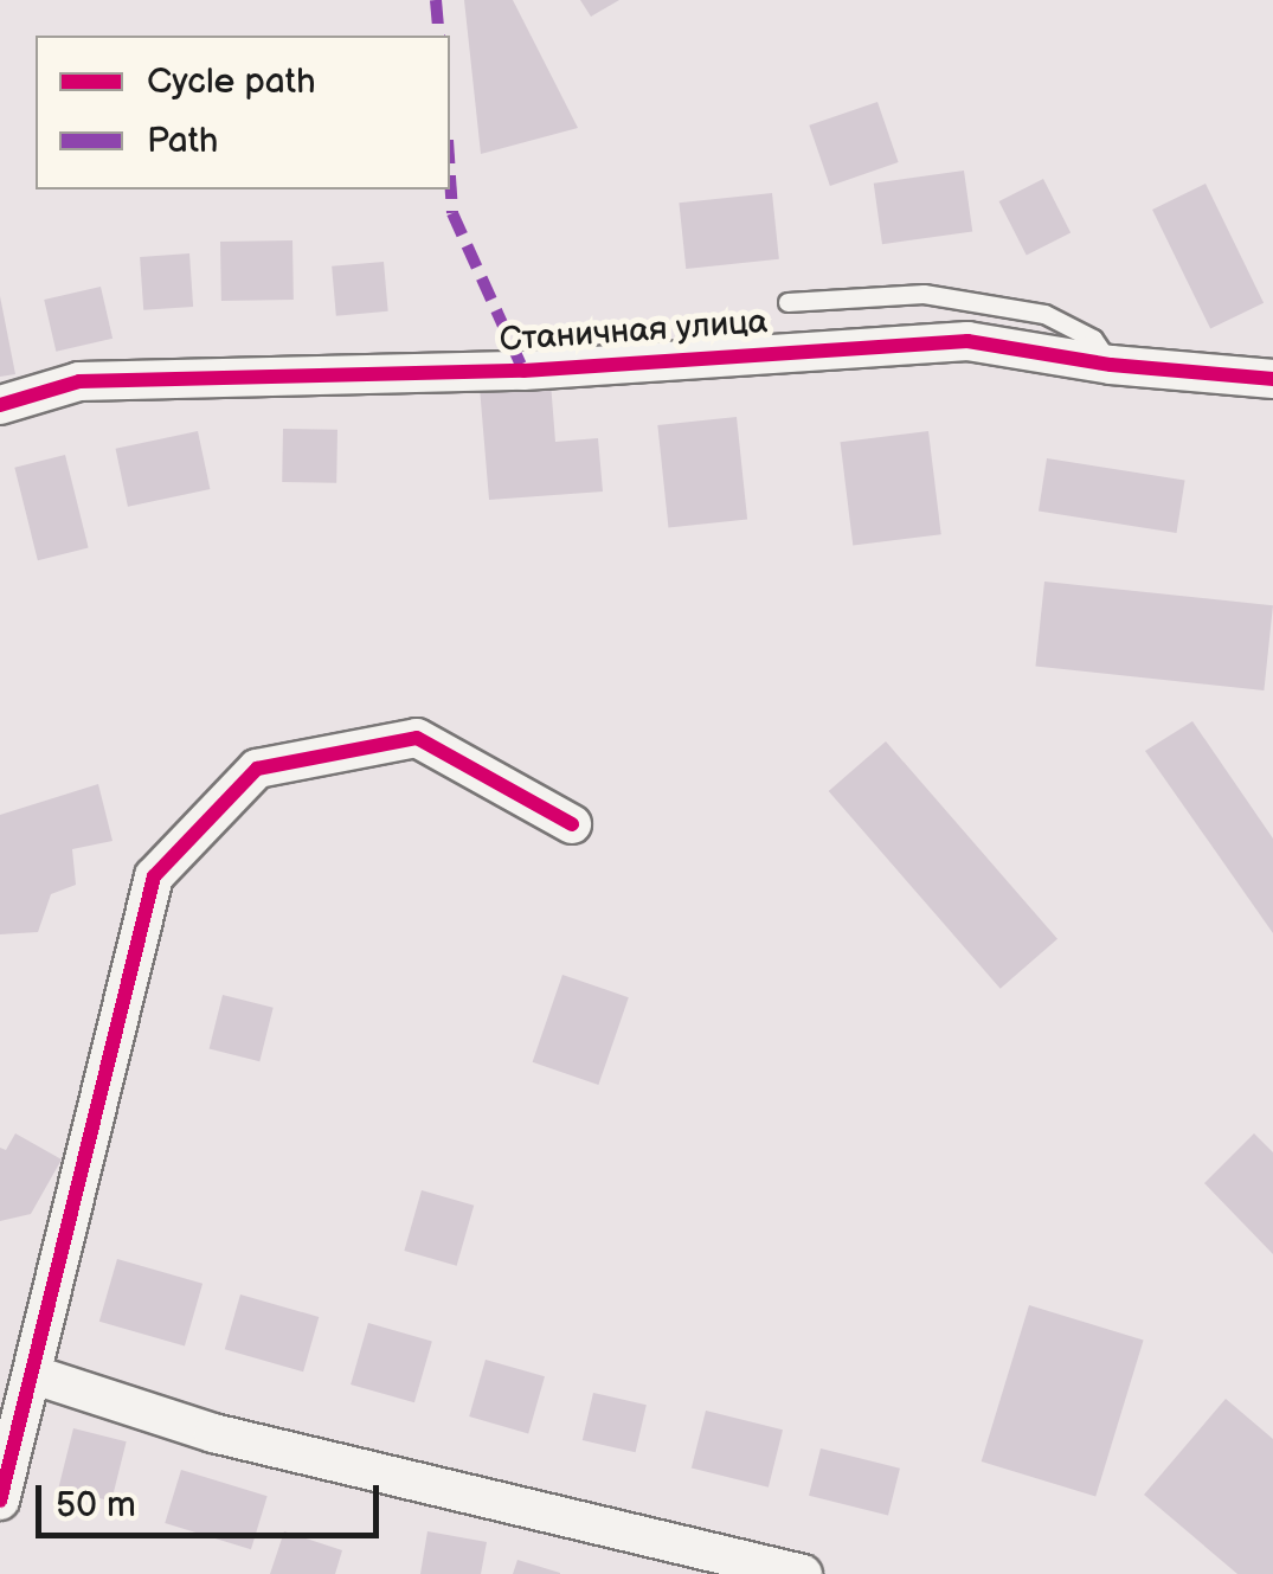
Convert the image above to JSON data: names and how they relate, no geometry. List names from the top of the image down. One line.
{"streets":{"street":["Станичная улица"]},"legend":["Cycle path","Path"],"scale_bar":"50 m"}
